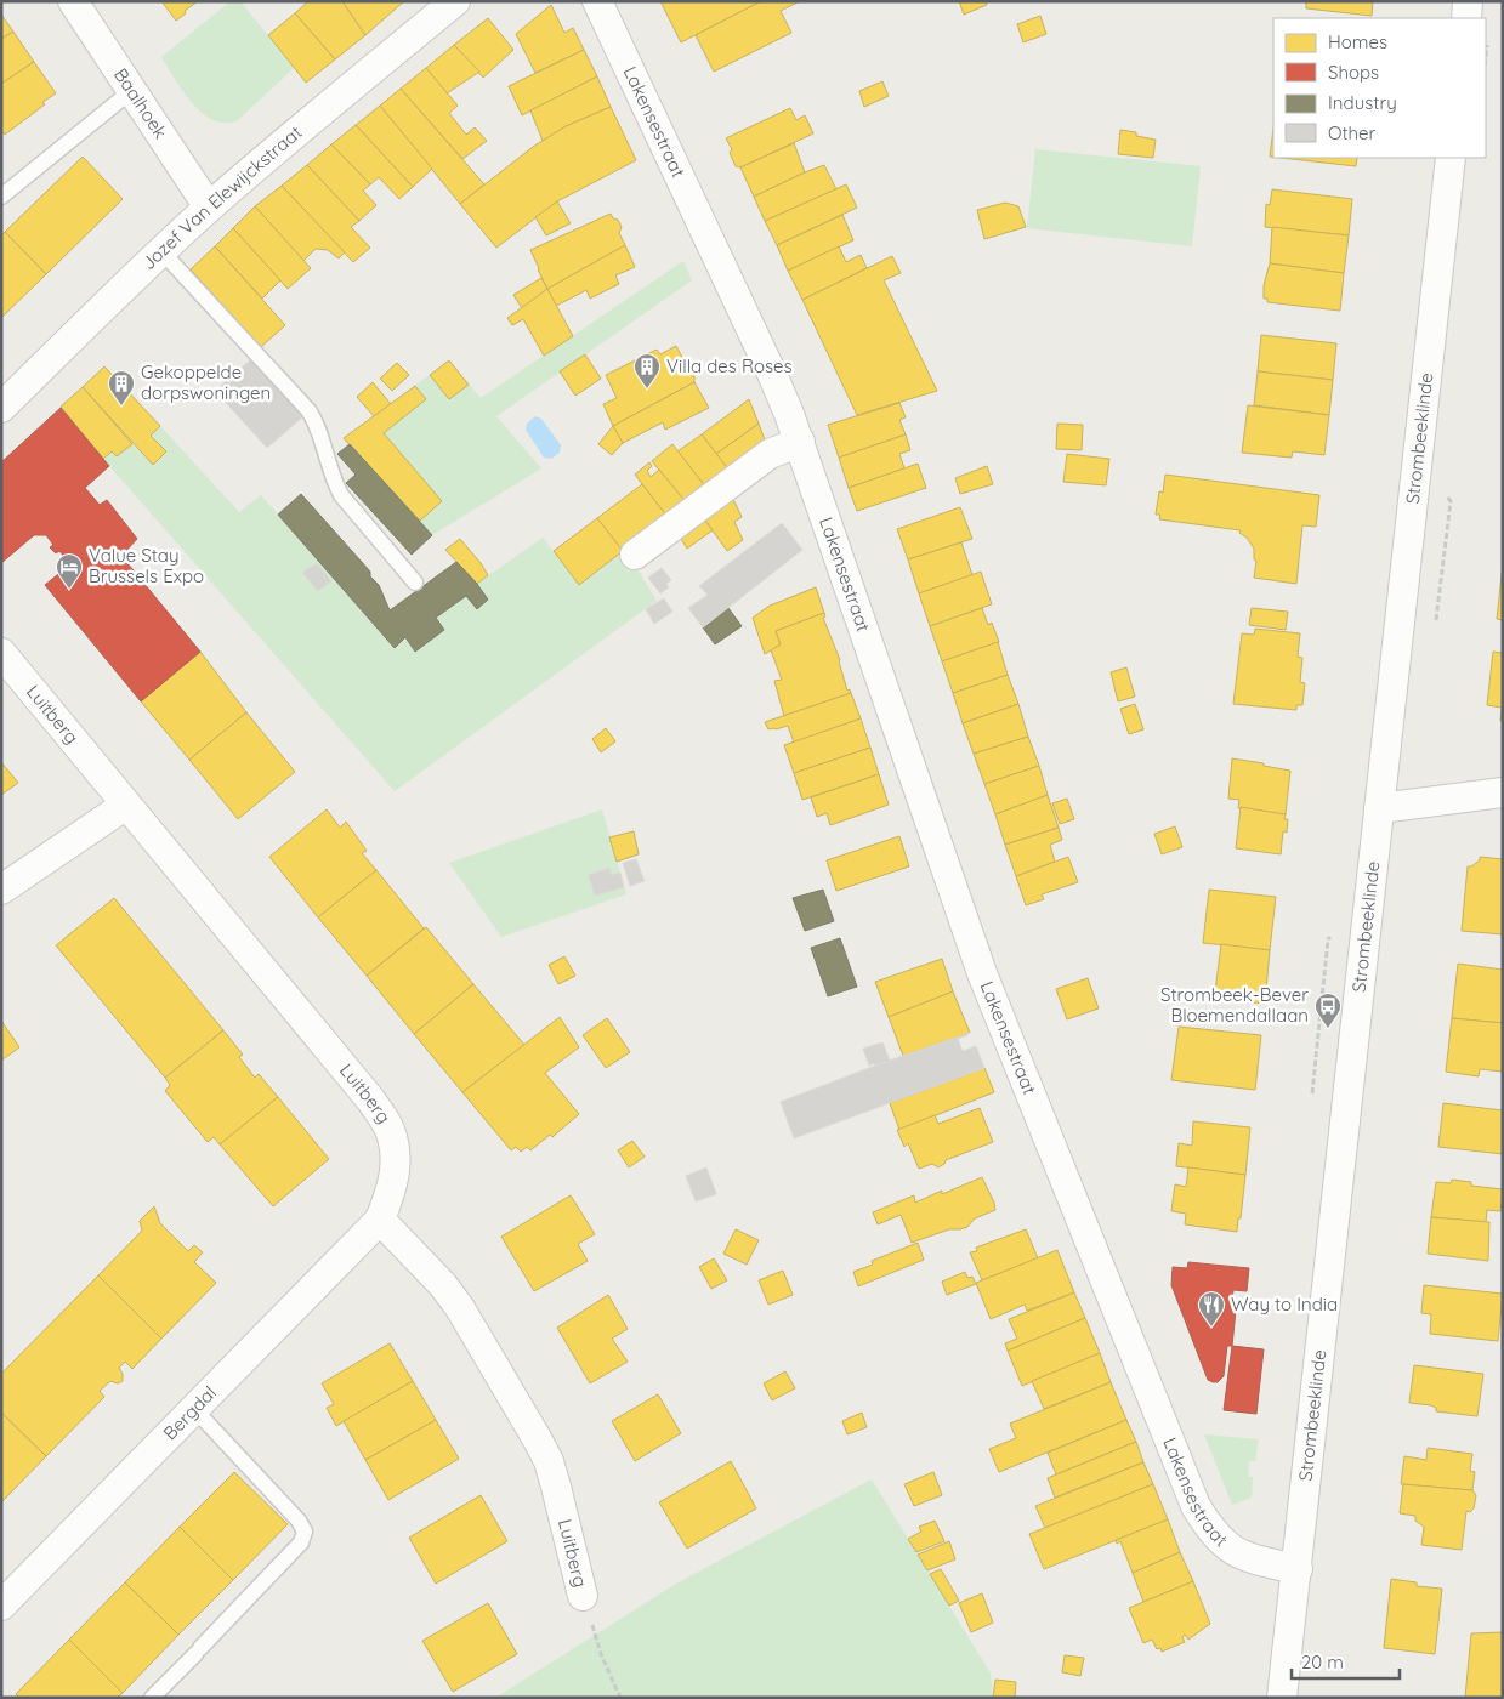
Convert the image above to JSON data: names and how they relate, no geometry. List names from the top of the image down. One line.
{"streets":{"street":["Baalhoek","Lakensestraat","Jozef Van Elewijckstraat","Strombeeklinde","Luitberg","Bergdal"]},"crossings":[["Baalhoek","Jozef Van Elewijckstraat"],["Lakensestraat","Strombeeklinde"],["Luitberg","Bergdal"]],"places":{"building":["Villa des Roses","Gekoppelde dorpswoningen"],"hotel":["Value Stay Brussels Expo"],"bus stop":["Strombeek-Bever Bloemendallaan"],"restaurant":["Way to India"]},"legend":["Homes","Shops","Industry","Other"],"scale_bar":"20 m"}
